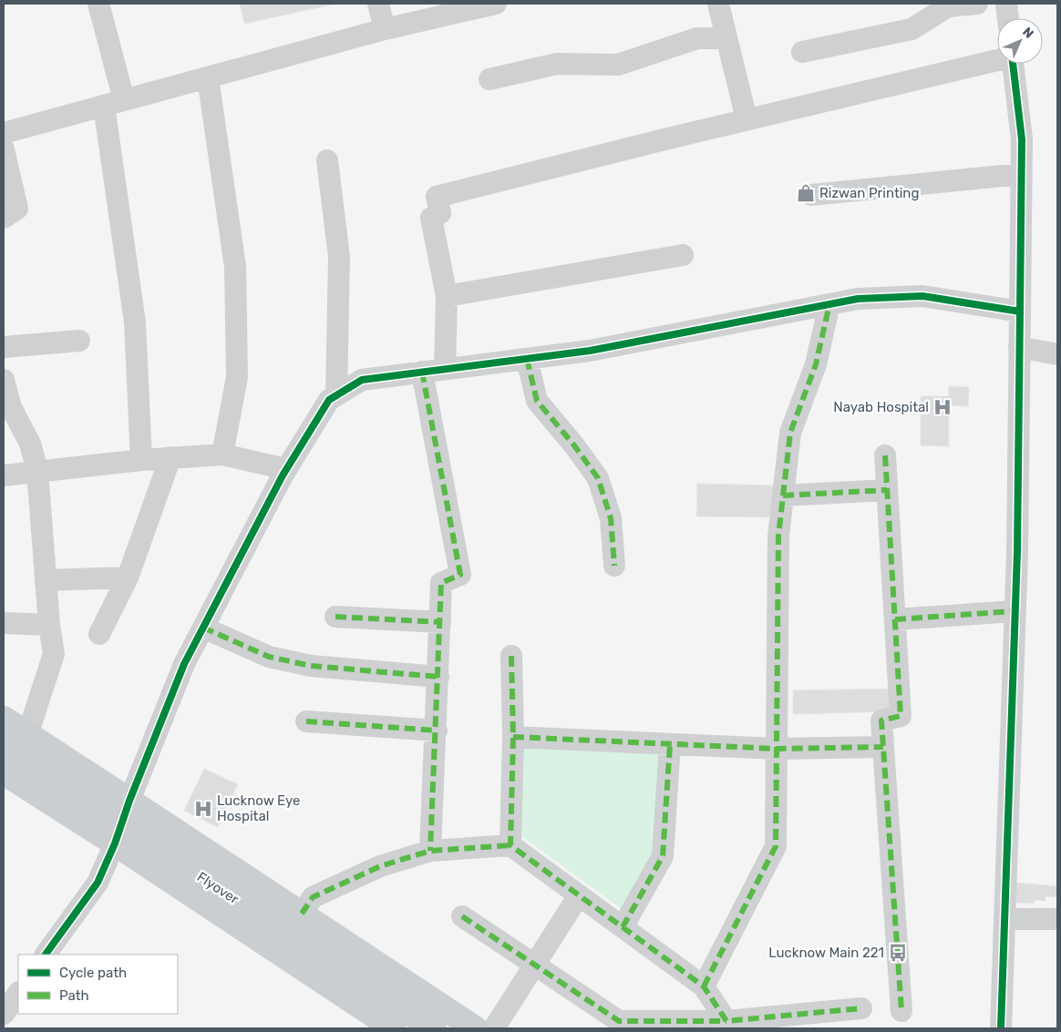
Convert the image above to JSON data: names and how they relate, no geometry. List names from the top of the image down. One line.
{"streets":{"main road":["Flyover"]},"places":{"shop":["Rizwan Printing"],"hospital":["Nayab Hospital","Lucknow Eye Hospital"],"bus stop":["Lucknow Main 221"]},"legend":["Cycle path","Path"],"north":"top right"}
